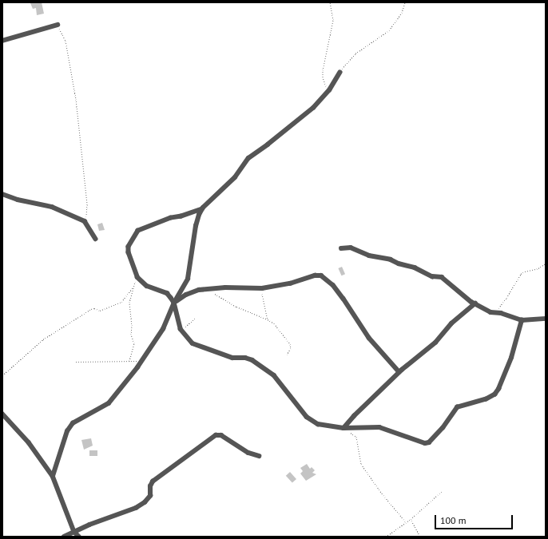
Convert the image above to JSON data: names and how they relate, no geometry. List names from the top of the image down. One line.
{"scale_bar":"100 m"}
